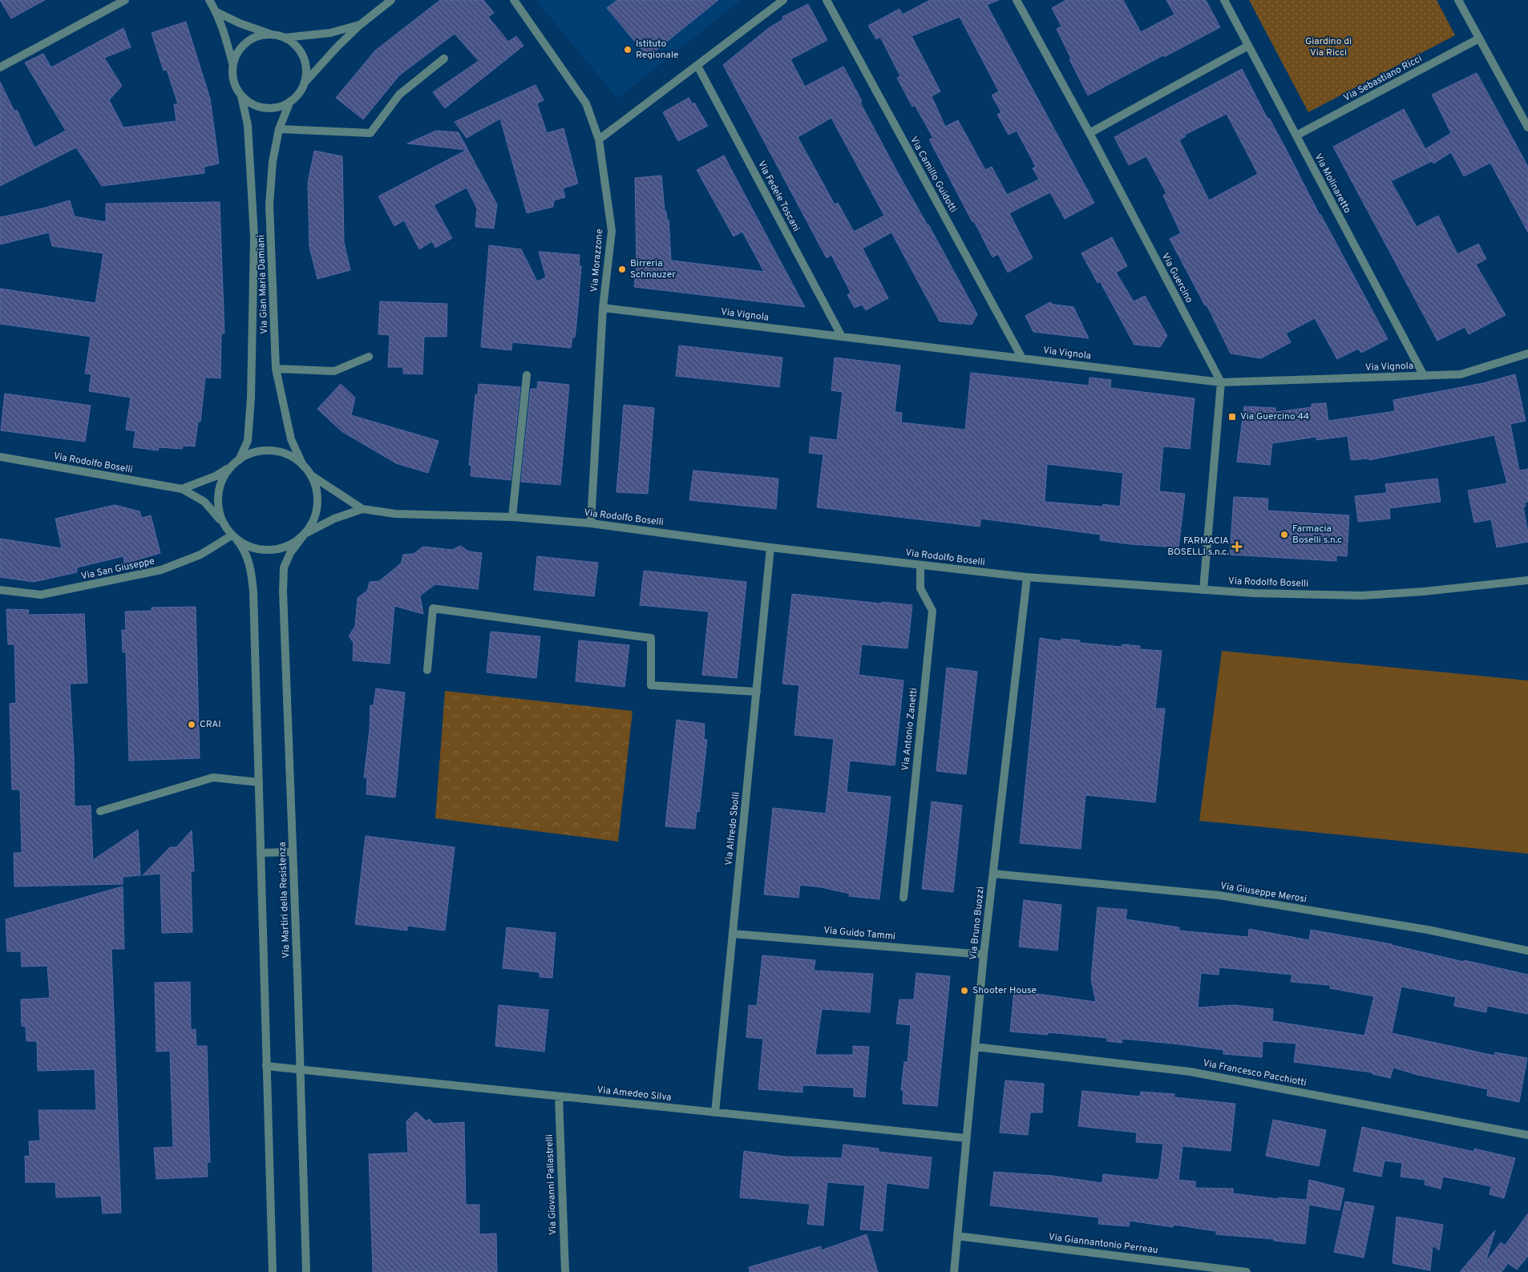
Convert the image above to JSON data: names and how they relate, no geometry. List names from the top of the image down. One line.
{"streets":{"street":["Via Sebastiano Ricci","Via Camillo Guidotti","Via Molinaretto","Via Fedele Toscani","Via Morazzone","Via Guercino","Via Gian Maria Damiani","Via Vignola","Via Rodolfo Boselli","Via San Giuseppe","Via Antonio Zanetti","Via Alfredo Sbolli","Via Giuseppe Merosi","Via Martiri della Resistenza","Via Bruno Buozzi","Via Guido Tammi","Via Francesco Pacchiotti","Via Amedeo Silva","Via Giovanni Pallastrelli","Via Giannantonio Perreau"]},"crossings":[["Via Sebastiano Ricci","Via Molinaretto"],["Via Camillo Guidotti","Via Vignola"],["Via Molinaretto","Via Vignola"],["Via Fedele Toscani","Via Vignola"],["Via Morazzone","Via Vignola"],["Via Morazzone","Via Rodolfo Boselli"],["Via Guercino","Via Vignola"],["Via Gian Maria Damiani","Via Rodolfo Boselli"],["Via Gian Maria Damiani","Via San Giuseppe"],["Via Gian Maria Damiani","Via Martiri della Resistenza"],["Via Rodolfo Boselli","Via San Giuseppe"],["Via Rodolfo Boselli","Via Antonio Zanetti"],["Via Rodolfo Boselli","Via Alfredo Sbolli"],["Via Rodolfo Boselli","Via Martiri della Resistenza"],["Via Rodolfo Boselli","Via Bruno Buozzi"],["Via San Giuseppe","Via Martiri della Resistenza"],["Via Alfredo Sbolli","Via Guido Tammi"],["Via Alfredo Sbolli","Via Amedeo Silva"],["Via Giuseppe Merosi","Via Bruno Buozzi"],["Via Martiri della Resistenza","Via Amedeo Silva"],["Via Bruno Buozzi","Via Guido Tammi"],["Via Bruno Buozzi","Via Francesco Pacchiotti"],["Via Bruno Buozzi","Via Amedeo Silva"],["Via Bruno Buozzi","Via Giannantonio Perreau"],["Via Amedeo Silva","Via Giovanni Pallastrelli"]],"parks":["Giardino di Via Ricci"],"places":{"other":["Istituto Regionale","Birreria Schnauzer","Farmacia Boselli s.n.c","CRAI","Shooter House"],"transit":["Via Guercino 44"],"health":["FARMACIA BOSELLI s.n.c."]}}
